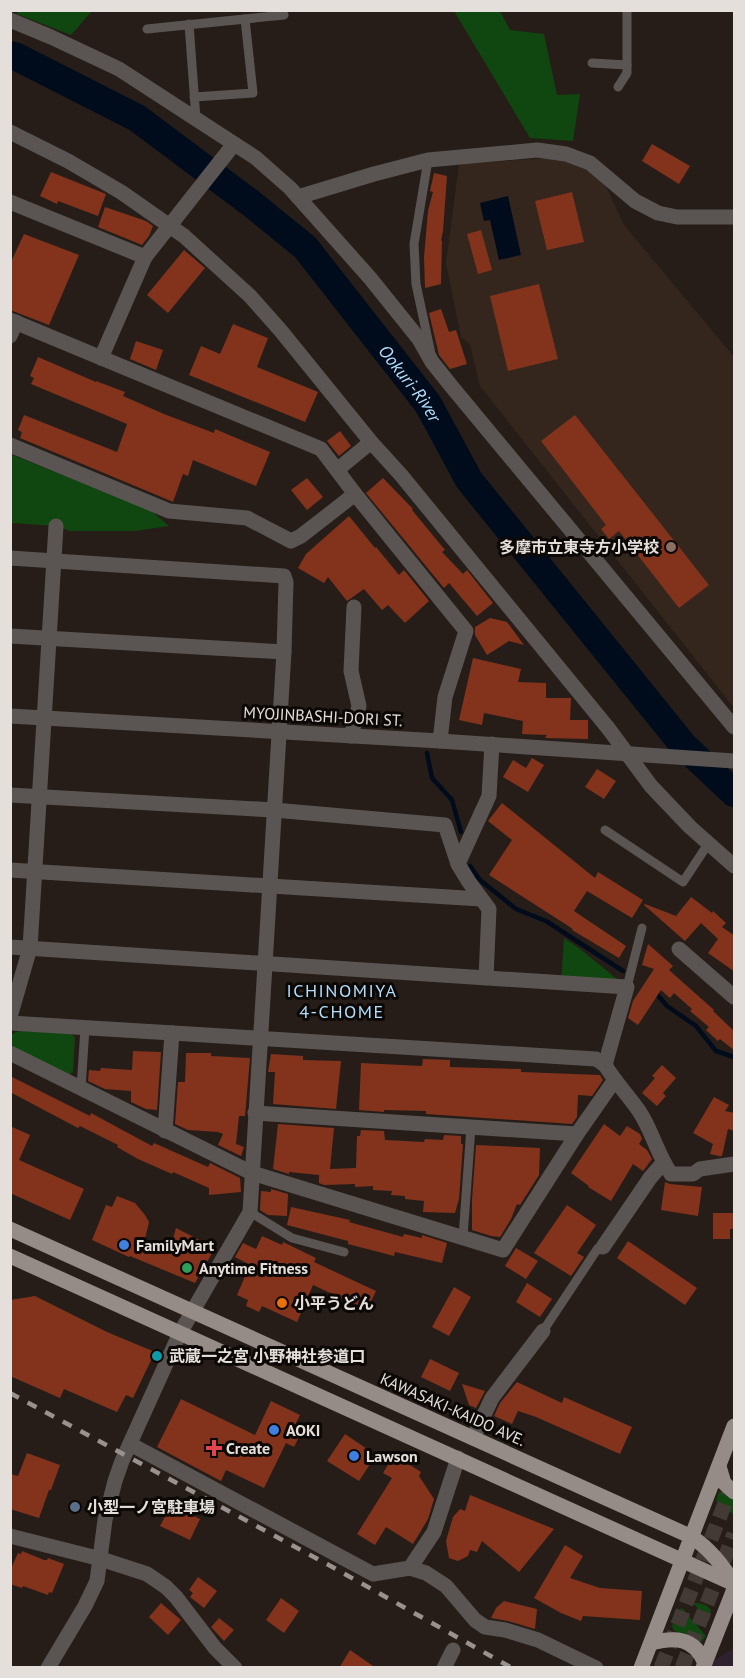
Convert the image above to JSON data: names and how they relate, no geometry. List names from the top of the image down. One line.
{"streets":{"main road":["KAWASAKI-KAIDO AVE."],"street":["MYOJINBASHI-DORI ST."]},"districts":["ICHINOMIYA 4-CHOME"],"water":["Ookuri-River"],"places":{"other":["多摩市立東寺方小学校","FamilyMart","Anytime Fitness","小平うどん","武蔵一之宮 小野神社参道口","AOKI","Lawson","小型一ノ宮駐車場"],"health":["Create"]}}
